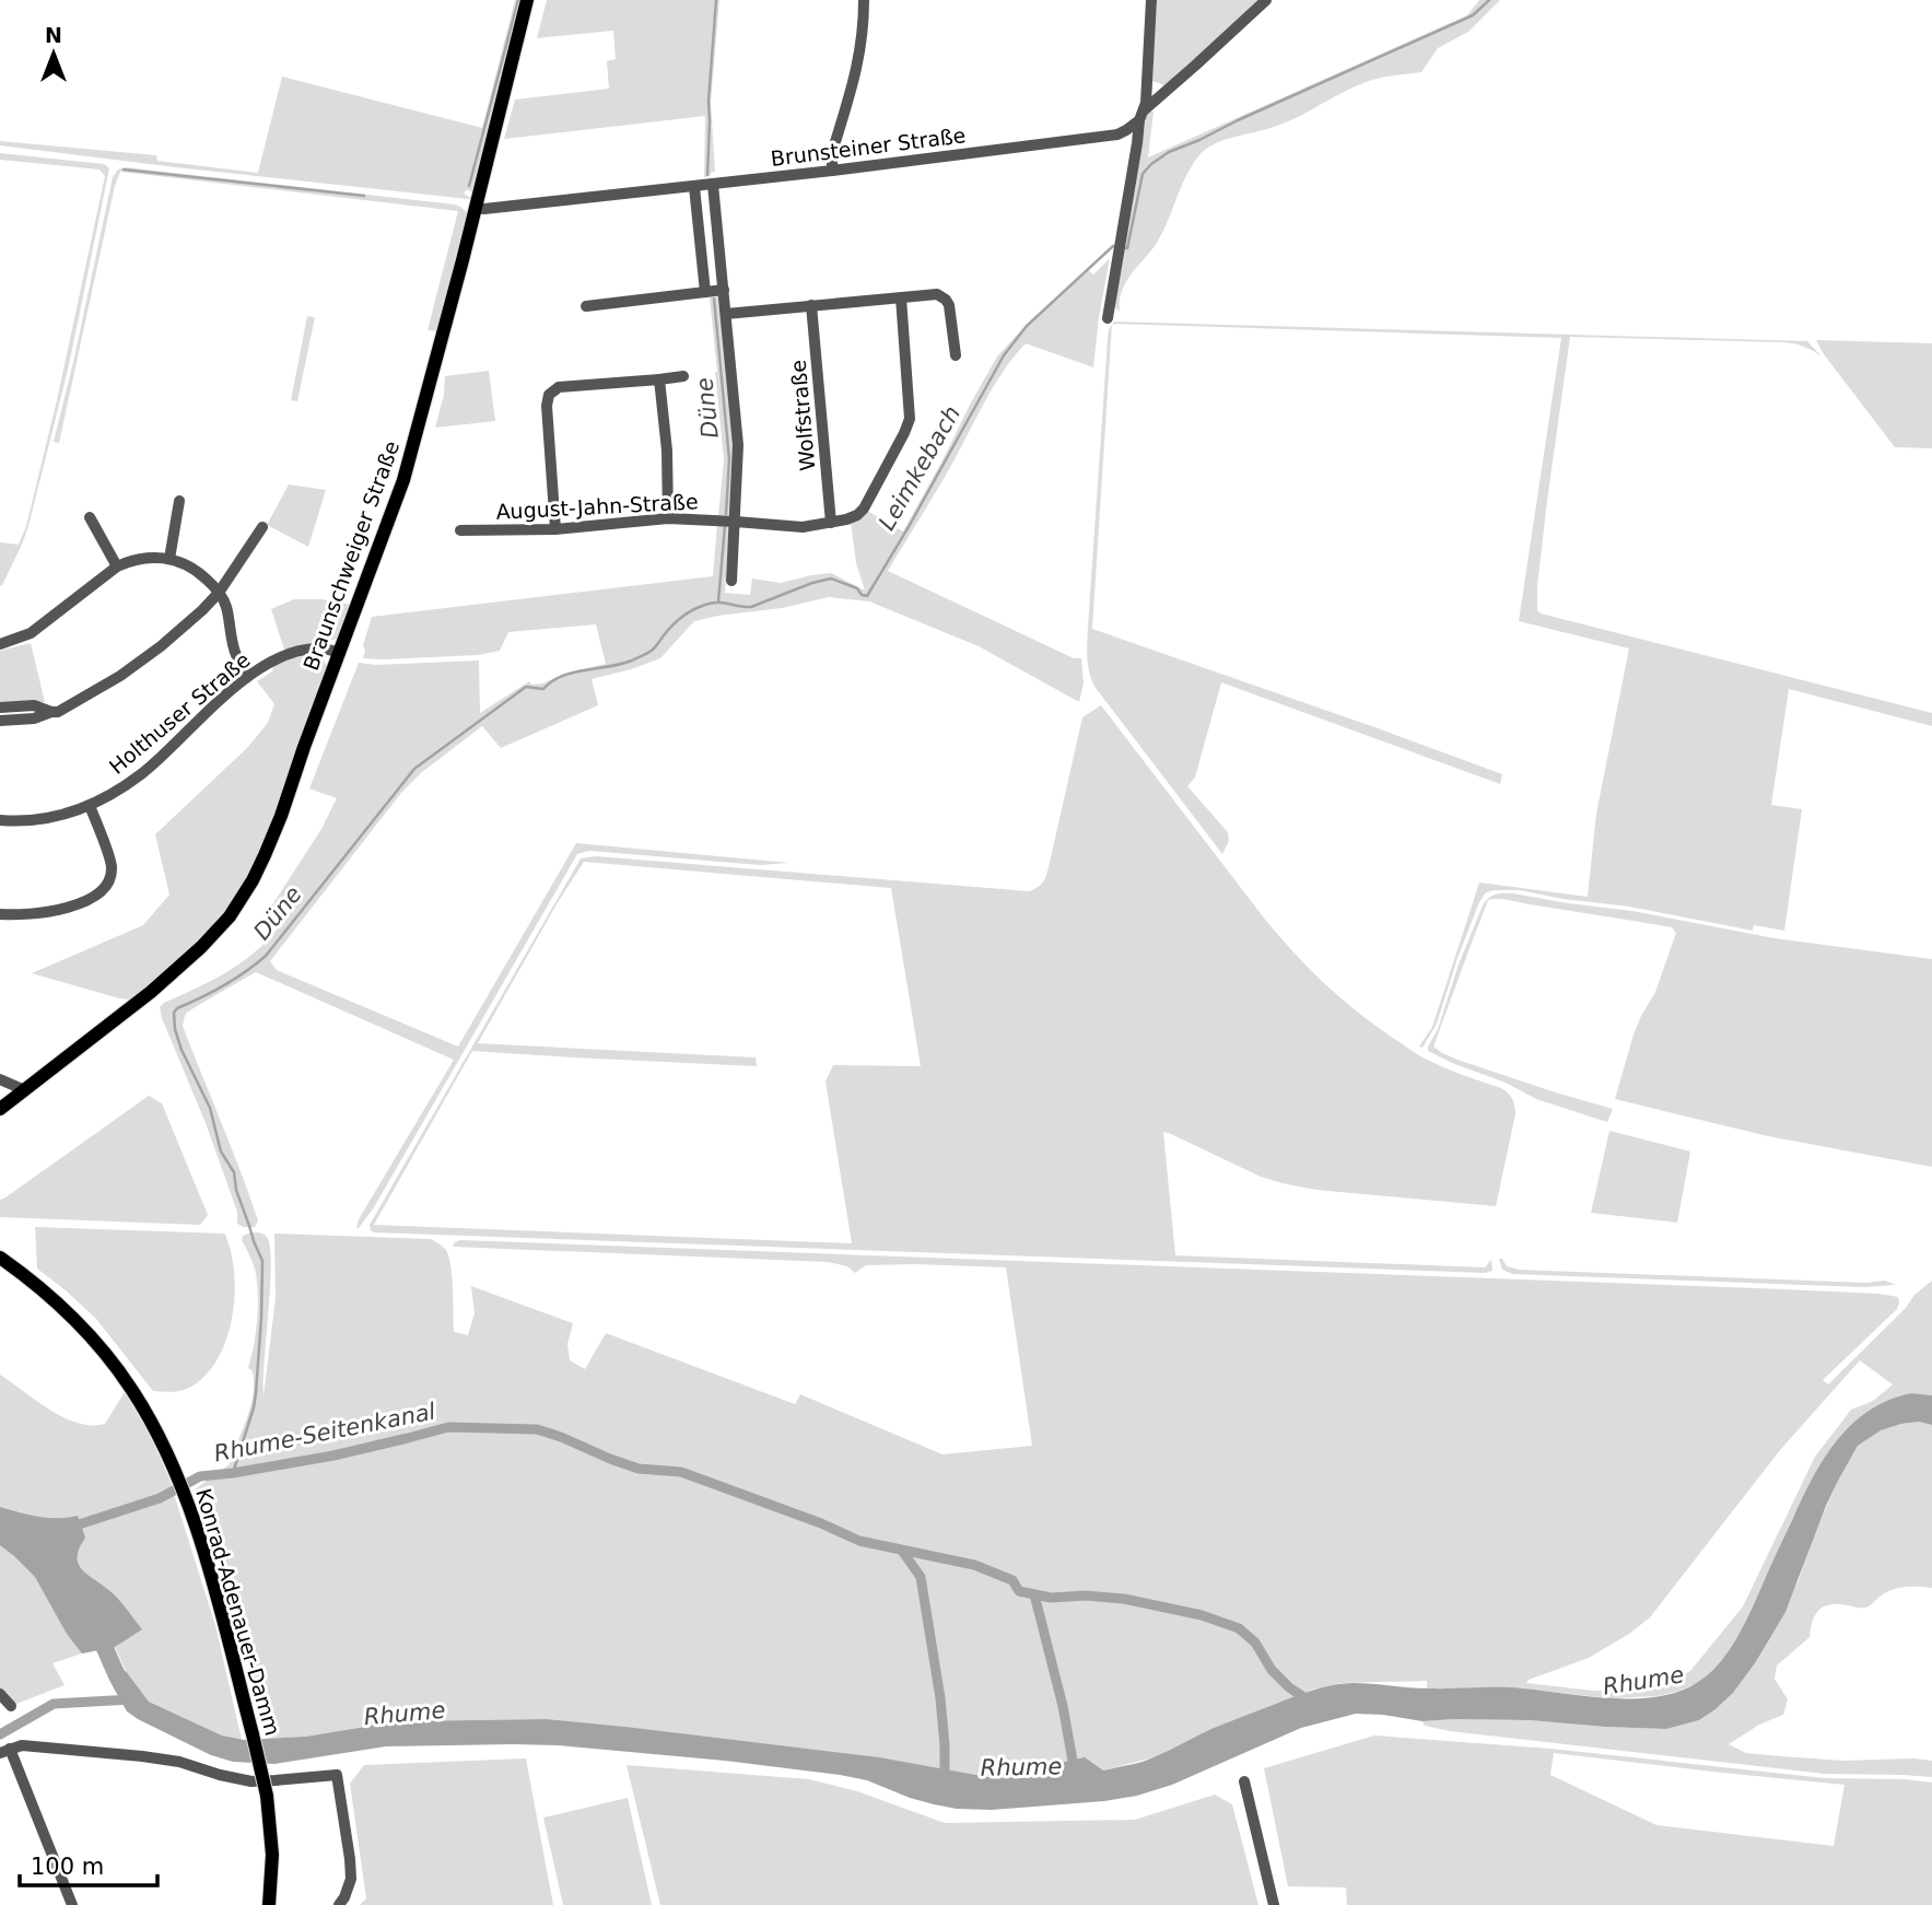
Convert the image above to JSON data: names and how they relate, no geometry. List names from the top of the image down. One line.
{"streets":{"main road":["Braunschweiger Straße","Konrad-Adenauer-Damm"],"street":["Brunsteiner Straße","Wolfstraße","August-Jahn-Straße","Holthuser Straße"]},"crossings":[["Brunsteiner Straße","Braunschweiger Straße"],["Wolfstraße","August-Jahn-Straße"],["Braunschweiger Straße","Holthuser Straße"]],"water":["Düne","Leimkebach","Rhume-Seitenkanal","Rhume"],"scale_bar":"100 m","north":"top"}
